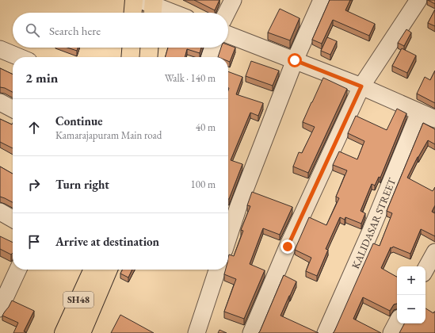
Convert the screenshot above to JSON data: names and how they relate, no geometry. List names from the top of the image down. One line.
{"streets":{"main road":["SH48"],"street":["KALIDASAR STREET"]},"page":{"search":"Search here","heading":["2 min","Walk · 140 m"],"list":[["Continue","Kamarajapuram Main road","40 m"],["Turn right","100 m"],"Arrive at destination"],"map_buttons":["+","−"]}}
